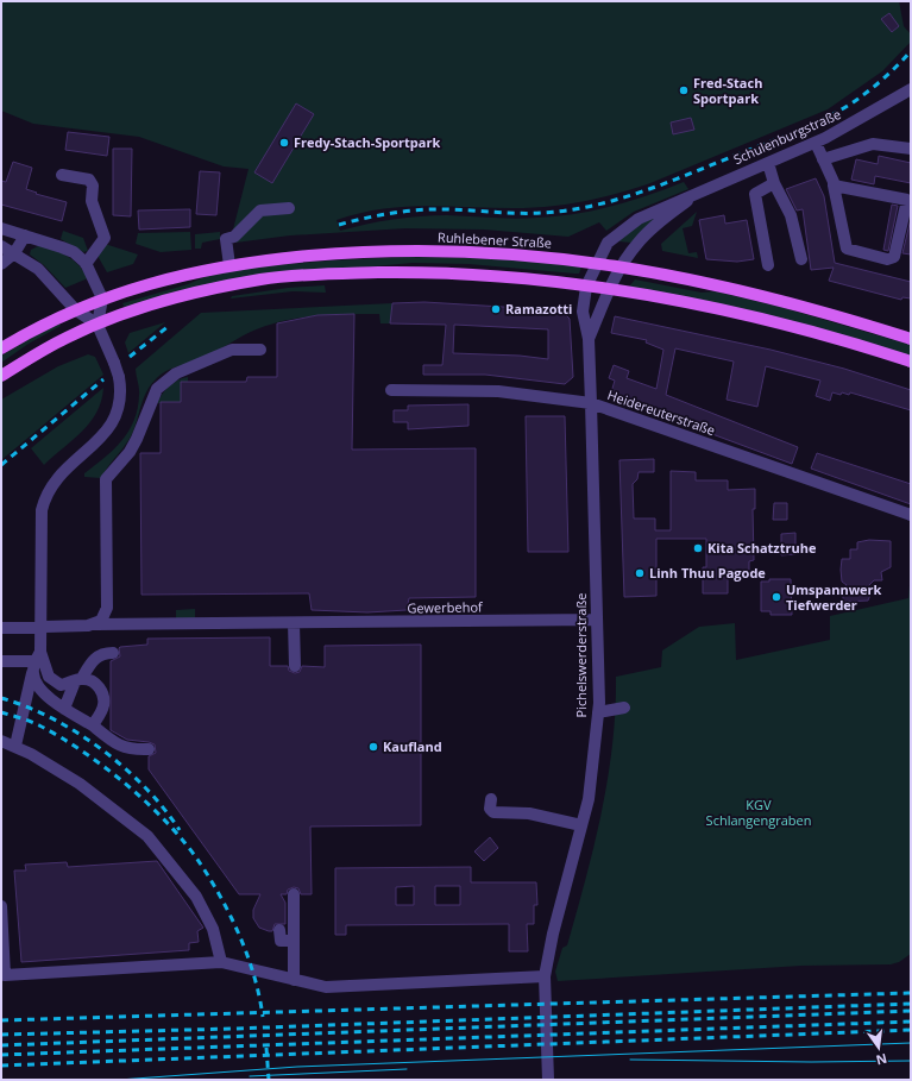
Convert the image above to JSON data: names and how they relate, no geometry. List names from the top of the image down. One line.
{"streets":{"main road":["Ruhlebener Straße"],"street":["Schulenburgstraße","Heidereuterstraße","Gewerbehof","Pichelswerderstraße"]},"crossings":[["Schulenburgstraße","Ruhlebener Straße"],["Schulenburgstraße","Pichelswerderstraße"],["Ruhlebener Straße","Pichelswerderstraße"],["Heidereuterstraße","Pichelswerderstraße"],["Gewerbehof","Pichelswerderstraße"]],"parks":["KGV Schlangengraben"],"places":["Fred-Stach Sportpark","Fredy-Stach-Sportpark","Ramazotti","Kita Schatztruhe","Linh Thuu Pagode","Umspannwerk Tiefwerder","Kaufland"],"north":"bottom"}
